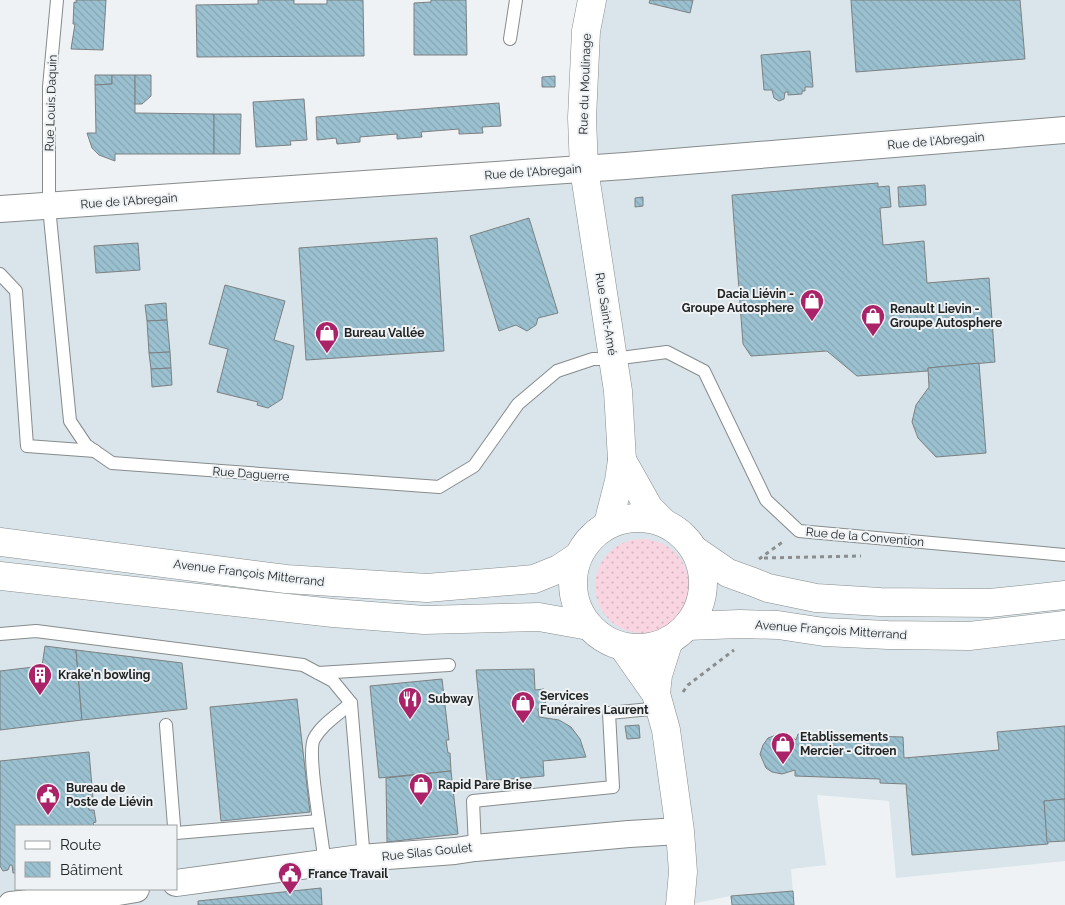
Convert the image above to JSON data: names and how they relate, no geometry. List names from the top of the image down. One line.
{"streets":{"main road":["Rue du Moulinage","Rue Saint-Amé","Avenue François Mitterrand"],"street":["Rue de l'Abregain","Rue Silas Goulet"],"lane":["Rue Louis Daquin","Rue Daguerre","Rue de la Convention"]},"crossings":[["Rue du Moulinage","Rue de l'Abregain"],["Rue du Moulinage","Rue Saint-Amé"],["Rue Louis Daquin","Rue de l'Abregain"],["Rue Louis Daquin","Rue Daguerre"],["Rue de l'Abregain","Rue Saint-Amé"],["Rue de l'Abregain","Rue Daguerre"],["Rue Saint-Amé","Rue Daguerre"],["Rue Saint-Amé","Rue de la Convention"],["Rue Daguerre","Rue de la Convention"]],"places":{"shop":["Dacia Liévin - Groupe Autosphere","Renault Lievin - Groupe Autosphere","Bureau Vallée","Services Funéraires Laurent","Etablissements Mercier - Citroen","Rapid Pare Brise"],"building":["Krake'n bowling"],"restaurant":["Subway"],"public building":["Bureau de Poste de Liévin","France Travail"]},"legend":["Route","Bâtiment"]}
